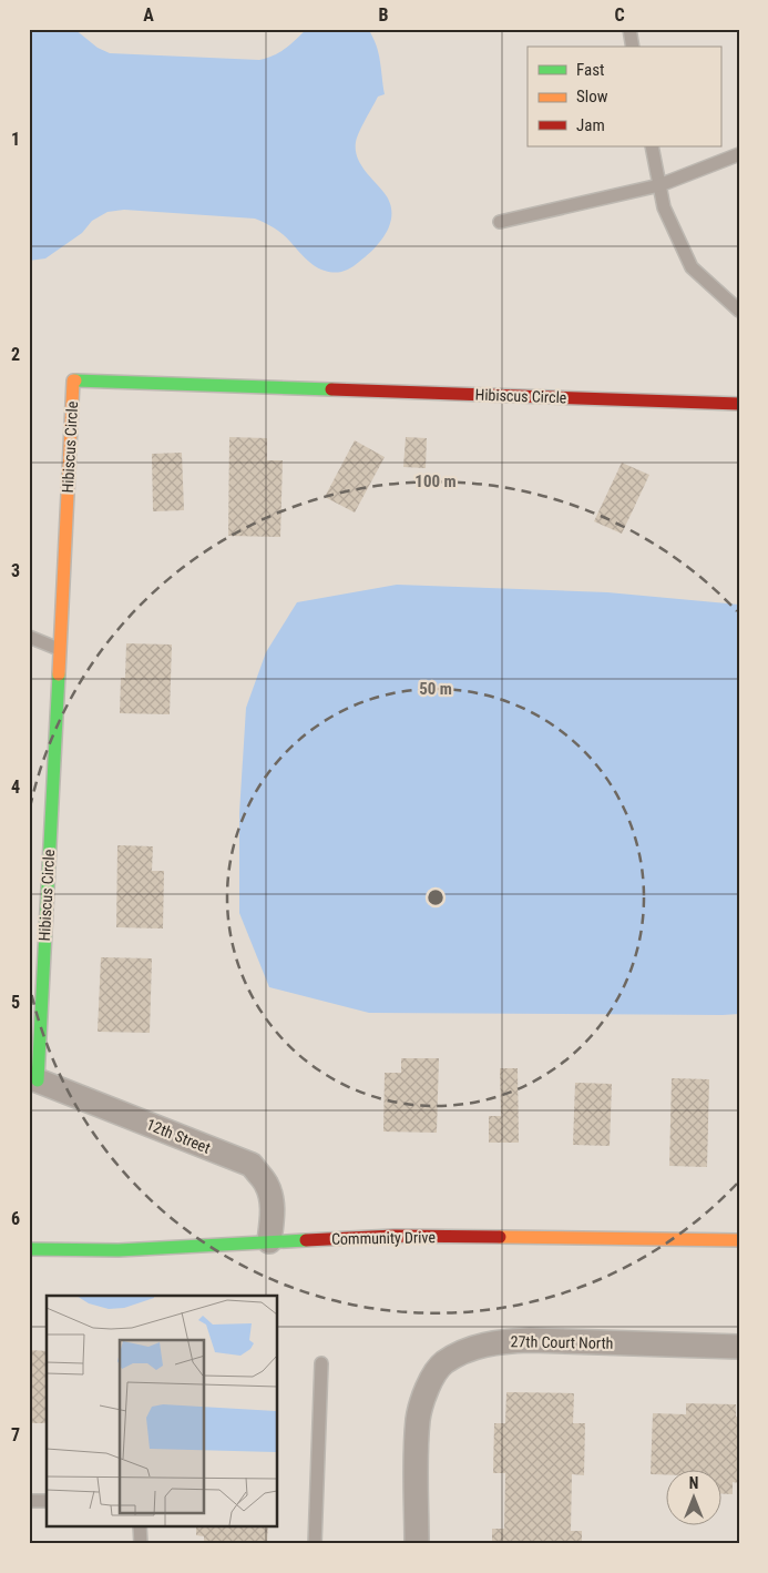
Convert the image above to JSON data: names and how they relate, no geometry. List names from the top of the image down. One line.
{"streets":{"street":["Hibiscus Circle","12th Street","Community Drive","27th Court North"]},"crossings":[["Hibiscus Circle","12th Street"],["12th Street","Community Drive"]],"legend":["Fast","Slow","Jam"],"north":"top","grid":{"columns":["A","B","C"],"rows":["1","2","3","4","5","6","7"]},"rings":["100 m","50 m"]}
